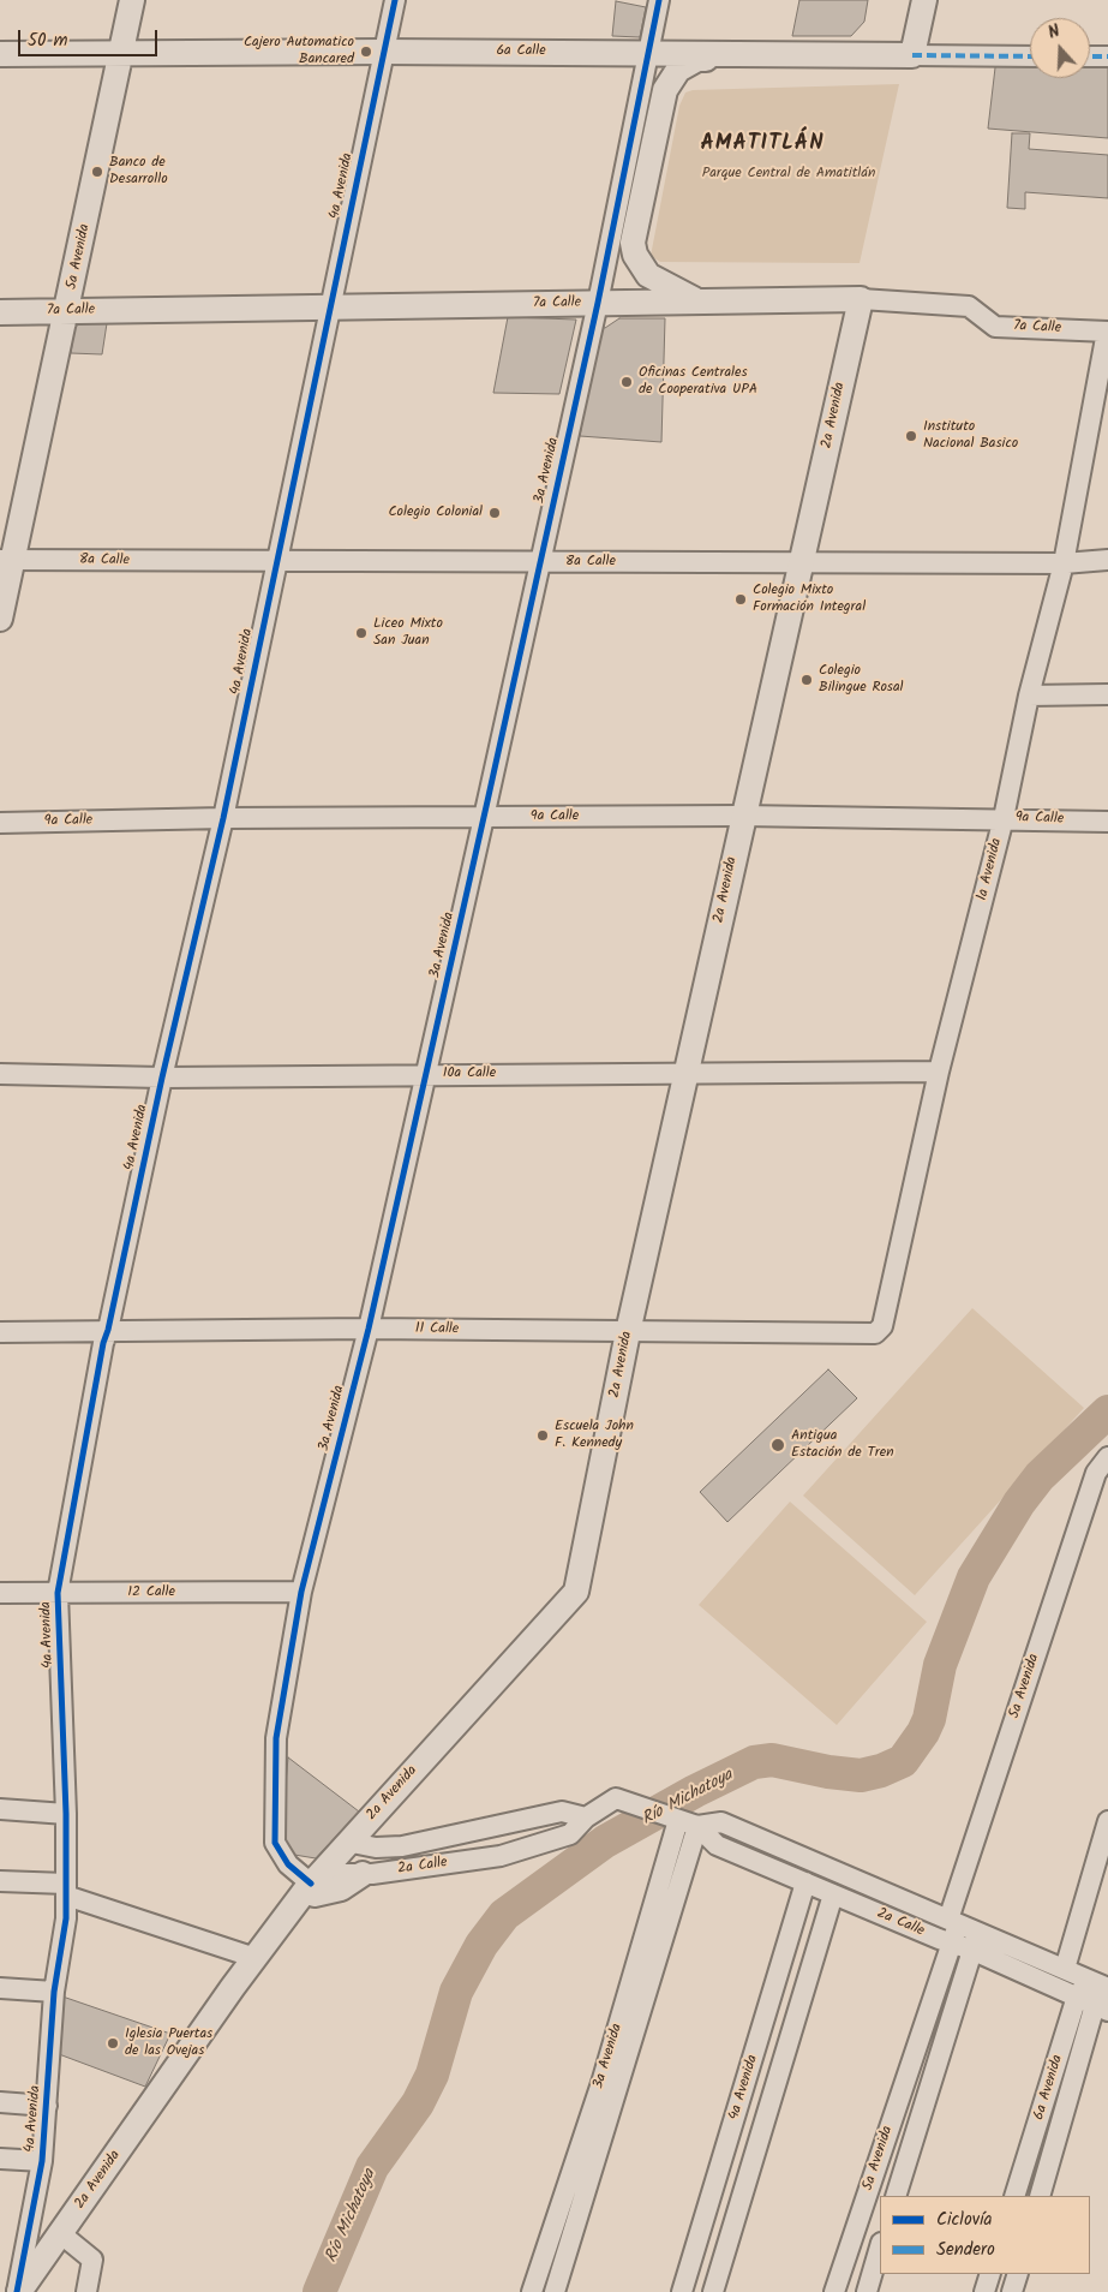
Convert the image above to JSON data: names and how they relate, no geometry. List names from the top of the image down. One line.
{"streets":{"main road":["6a Calle","5a Avenida","7a Calle","2a Avenida"],"street":["4a Avenida","3a Avenida","8a Calle","9a Calle","1a Avenida","10a Calle","11 Calle","12 Calle","2a Calle","6a Avenida"]},"crossings":[["6a Calle","4a Avenida"],["6a Calle","5a Avenida"],["6a Calle","3a Avenida"],["4a Avenida","7a Calle"],["4a Avenida","2a Avenida"],["4a Avenida","8a Calle"],["4a Avenida","9a Calle"],["4a Avenida","10a Calle"],["4a Avenida","11 Calle"],["4a Avenida","12 Calle"],["4a Avenida","2a Calle"],["5a Avenida","7a Calle"],["5a Avenida","8a Calle"],["5a Avenida","2a Calle"],["7a Calle","2a Avenida"],["7a Calle","3a Avenida"],["7a Calle","1a Avenida"],["2a Avenida","3a Avenida"],["2a Avenida","8a Calle"],["2a Avenida","9a Calle"],["2a Avenida","10a Calle"],["2a Avenida","11 Calle"],["2a Avenida","2a Calle"],["3a Avenida","8a Calle"],["3a Avenida","9a Calle"],["3a Avenida","10a Calle"],["3a Avenida","11 Calle"],["3a Avenida","12 Calle"],["3a Avenida","2a Calle"],["8a Calle","1a Avenida"],["9a Calle","1a Avenida"],["1a Avenida","10a Calle"],["1a Avenida","11 Calle"],["2a Calle","6a Avenida"]],"districts":["AMATITLÁN"],"water":["Río Michatoya"],"parks":["Parque Central de Amatitlán"],"places":["Cajero Automatico Bancared","Banco de Desarrollo","Oficinas Centrales de Cooperativa UPA","Instituto Nacional Basico","Colegio Colonial","Colegio Mixto Formación Integral","Liceo Mixto San Juan","Colegio Bilingue Rosal","Escuela John F. Kennedy","Antigua Estación de Tren","Iglesia Puertas de las Ovejas"],"legend":["Ciclovía","Sendero"],"scale_bar":"50 m","north":"top"}
